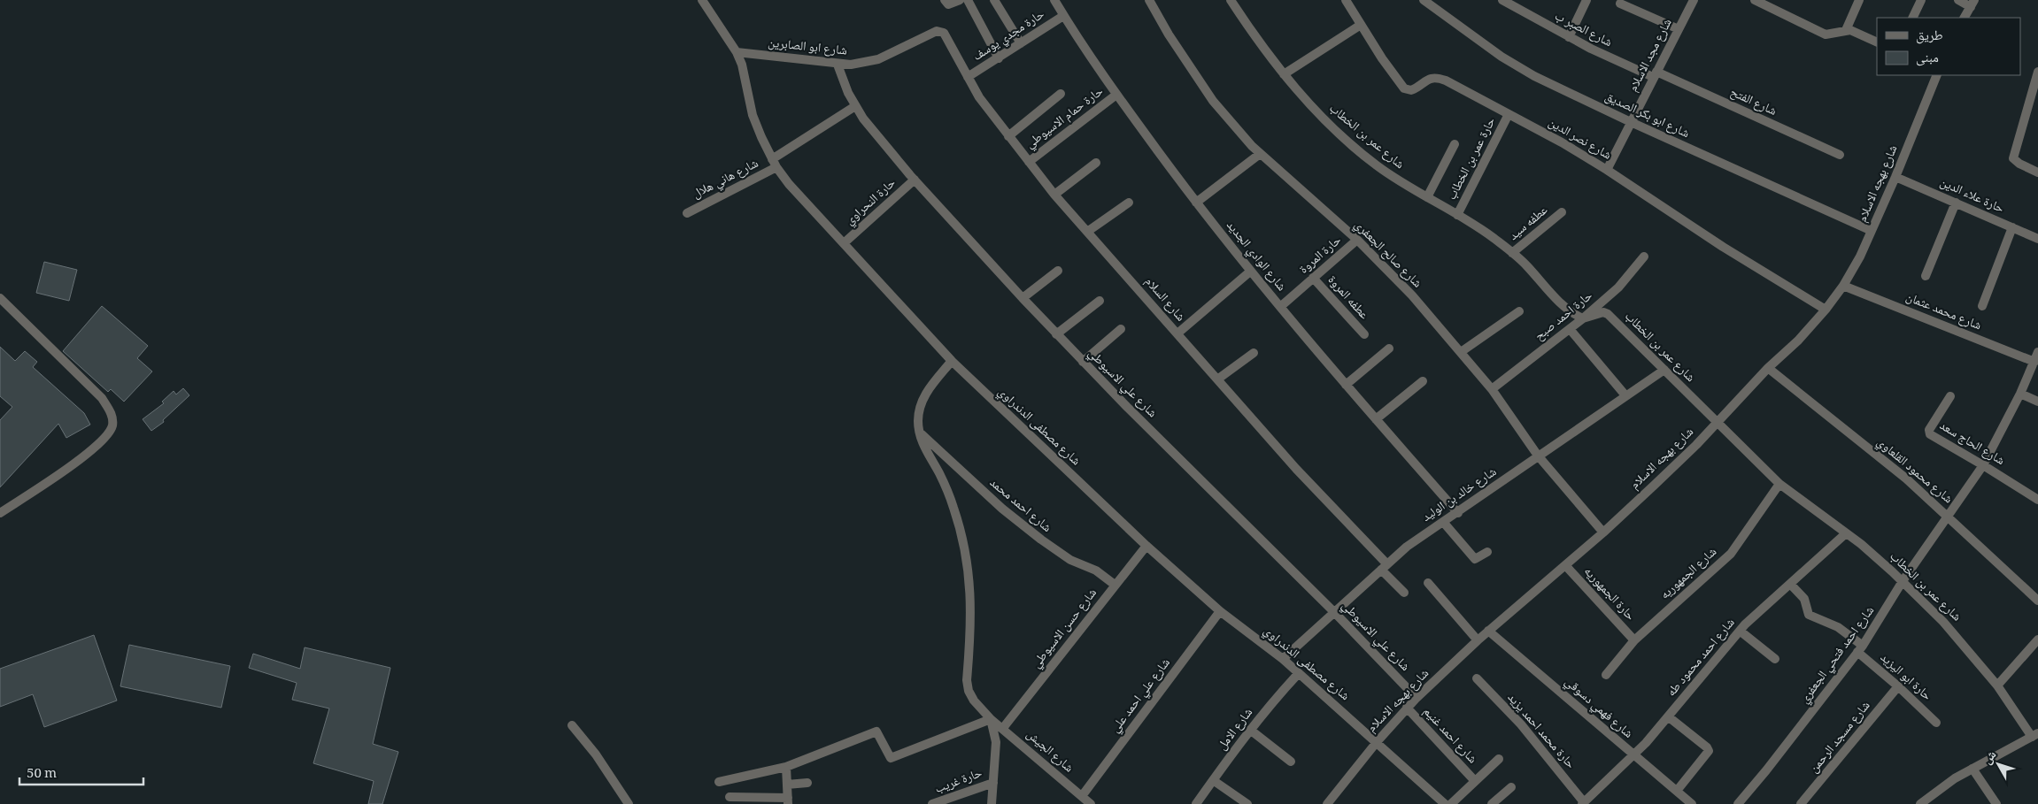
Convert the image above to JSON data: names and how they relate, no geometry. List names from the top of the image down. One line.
{"streets":{"street":["شارع الصبر ب","حارة مجدي يوسف","شارع ابو الصابرين","شارع مجد الاسلام","شارع الفتح","شارع ابو بكر الصديق","حارة حمام الاسيوطي","شارع عمر بن الخطاب","شارع نصر الدين","حارة عمر بن الخطاب","شارع هاني هلال","شارع بهجه الاسلام","حارة علاء الدين","حارة النحراوي","عطفه سيد","شارع صالح الجعفري","حارة المروة","شارع الوادي الجديد","عطفه المروة","شارع السلام","شارع محمد عثمان","حارة احمد صبح","شارع علي الاسيوطي","شارع مصطفى الدندراوي","شارع الحاج سعد","شارع محمود القلعاوي","شارع خالد بن الوليد","شارع احمد محمد","شارع الجمهوريه","حارة الجمهوريه","شارع حسن الاسيوطي","شارع احمد فتحي الجعفري","شارع احمد محمود طه","حارة ابو اليزيد","شارع علي احمد علي","شارع فهمي دسوقي","شارع الامل","حارة محمد احمد يزيد","شارع احمد غنيم","شارع مسجد الرحمن","شارع الجيش","حارة غريب"]},"crossings":[["شارع الصبر ب","شارع مجد الاسلام"],["شارع الصبر ب","شارع الفتح"],["حارة مجدي يوسف","شارع الوادي الجديد"],["حارة مجدي يوسف","شارع السلام"],["شارع ابو الصابرين","شارع السلام"],["شارع ابو الصابرين","شارع علي الاسيوطي"],["شارع ابو الصابرين","شارع مصطفى الدندراوي"],["شارع مجد الاسلام","شارع الفتح"],["شارع مجد الاسلام","شارع ابو بكر الصديق"],["شارع مجد الاسلام","شارع نصر الدين"],["شارع ابو بكر الصديق","شارع بهجه الاسلام"],["حارة حمام الاسيوطي","شارع الوادي الجديد"],["حارة حمام الاسيوطي","شارع السلام"],["شارع عمر بن الخطاب","حارة عمر بن الخطاب"],["شارع عمر بن الخطاب","شارع بهجه الاسلام"],["شارع عمر بن الخطاب","عطفه سيد"],["شارع عمر بن الخطاب","حارة احمد صبح"],["شارع عمر بن الخطاب","شارع خالد بن الوليد"],["شارع عمر بن الخطاب","شارع الجمهوريه"],["شارع عمر بن الخطاب","شارع احمد فتحي الجعفري"],["شارع عمر بن الخطاب","شارع احمد محمود طه"],["شارع نصر الدين","حارة عمر بن الخطاب"],["شارع نصر الدين","شارع بهجه الاسلام"],["شارع هاني هلال","شارع علي الاسيوطي"],["شارع هاني هلال","شارع مصطفى الدندراوي"],["شارع بهجه الاسلام","حارة علاء الدين"],["شارع بهجه الاسلام","شارع صالح الجعفري"],["شارع بهجه الاسلام","شارع محمد عثمان"],["شارع بهجه الاسلام","شارع علي الاسيوطي"],["شارع بهجه الاسلام","شارع مصطفى الدندراوي"],["شارع بهجه الاسلام","شارع محمود القلعاوي"],["شارع بهجه الاسلام","حارة الجمهوريه"],["شارع بهجه الاسلام","شارع فهمي دسوقي"],["شارع بهجه الاسلام","شارع احمد غنيم"],["حارة النحراوي","شارع علي الاسيوطي"],["حارة النحراوي","شارع مصطفى الدندراوي"],["شارع صالح الجعفري","حارة المروة"],["شارع صالح الجعفري","حارة احمد صبح"],["شارع صالح الجعفري","شارع خالد بن الوليد"],["حارة المروة","شارع الوادي الجديد"],["حارة المروة","عطفه المروة"],["شارع الوادي الجديد","شارع خالد بن الوليد"],["شارع السلام","شارع خالد بن الوليد"],["شارع محمد عثمان","شارع احمد فتحي الجعفري"],["شارع علي الاسيوطي","شارع خالد بن الوليد"],["شارع مصطفى الدندراوي","شارع خالد بن الوليد"],["شارع مصطفى الدندراوي","شارع حسن الاسيوطي"],["شارع مصطفى الدندراوي","شارع علي احمد علي"],["شارع مصطفى الدندراوي","شارع الامل"],["شارع الحاج سعد","شارع احمد فتحي الجعفري"],["شارع محمود القلعاوي","شارع احمد فتحي الجعفري"],["شارع احمد محمد","شارع حسن الاسيوطي"],["شارع احمد محمد","شارع الجيش"],["شارع الجمهوريه","حارة الجمهوريه"],["شارع حسن الاسيوطي","شارع الجيش"],["شارع احمد فتحي الجعفري","حارة ابو اليزيد"],["شارع احمد محمود طه","حارة ابو اليزيد"],["شارع احمد محمود طه","شارع فهمي دسوقي"],["شارع احمد محمود طه","حارة محمد احمد يزيد"],["حارة ابو اليزيد","شارع مسجد الرحمن"],["شارع علي احمد علي","شارع الجيش"]],"legend":["طريق","مبنى"],"scale_bar":"50 m","north":"top left"}
